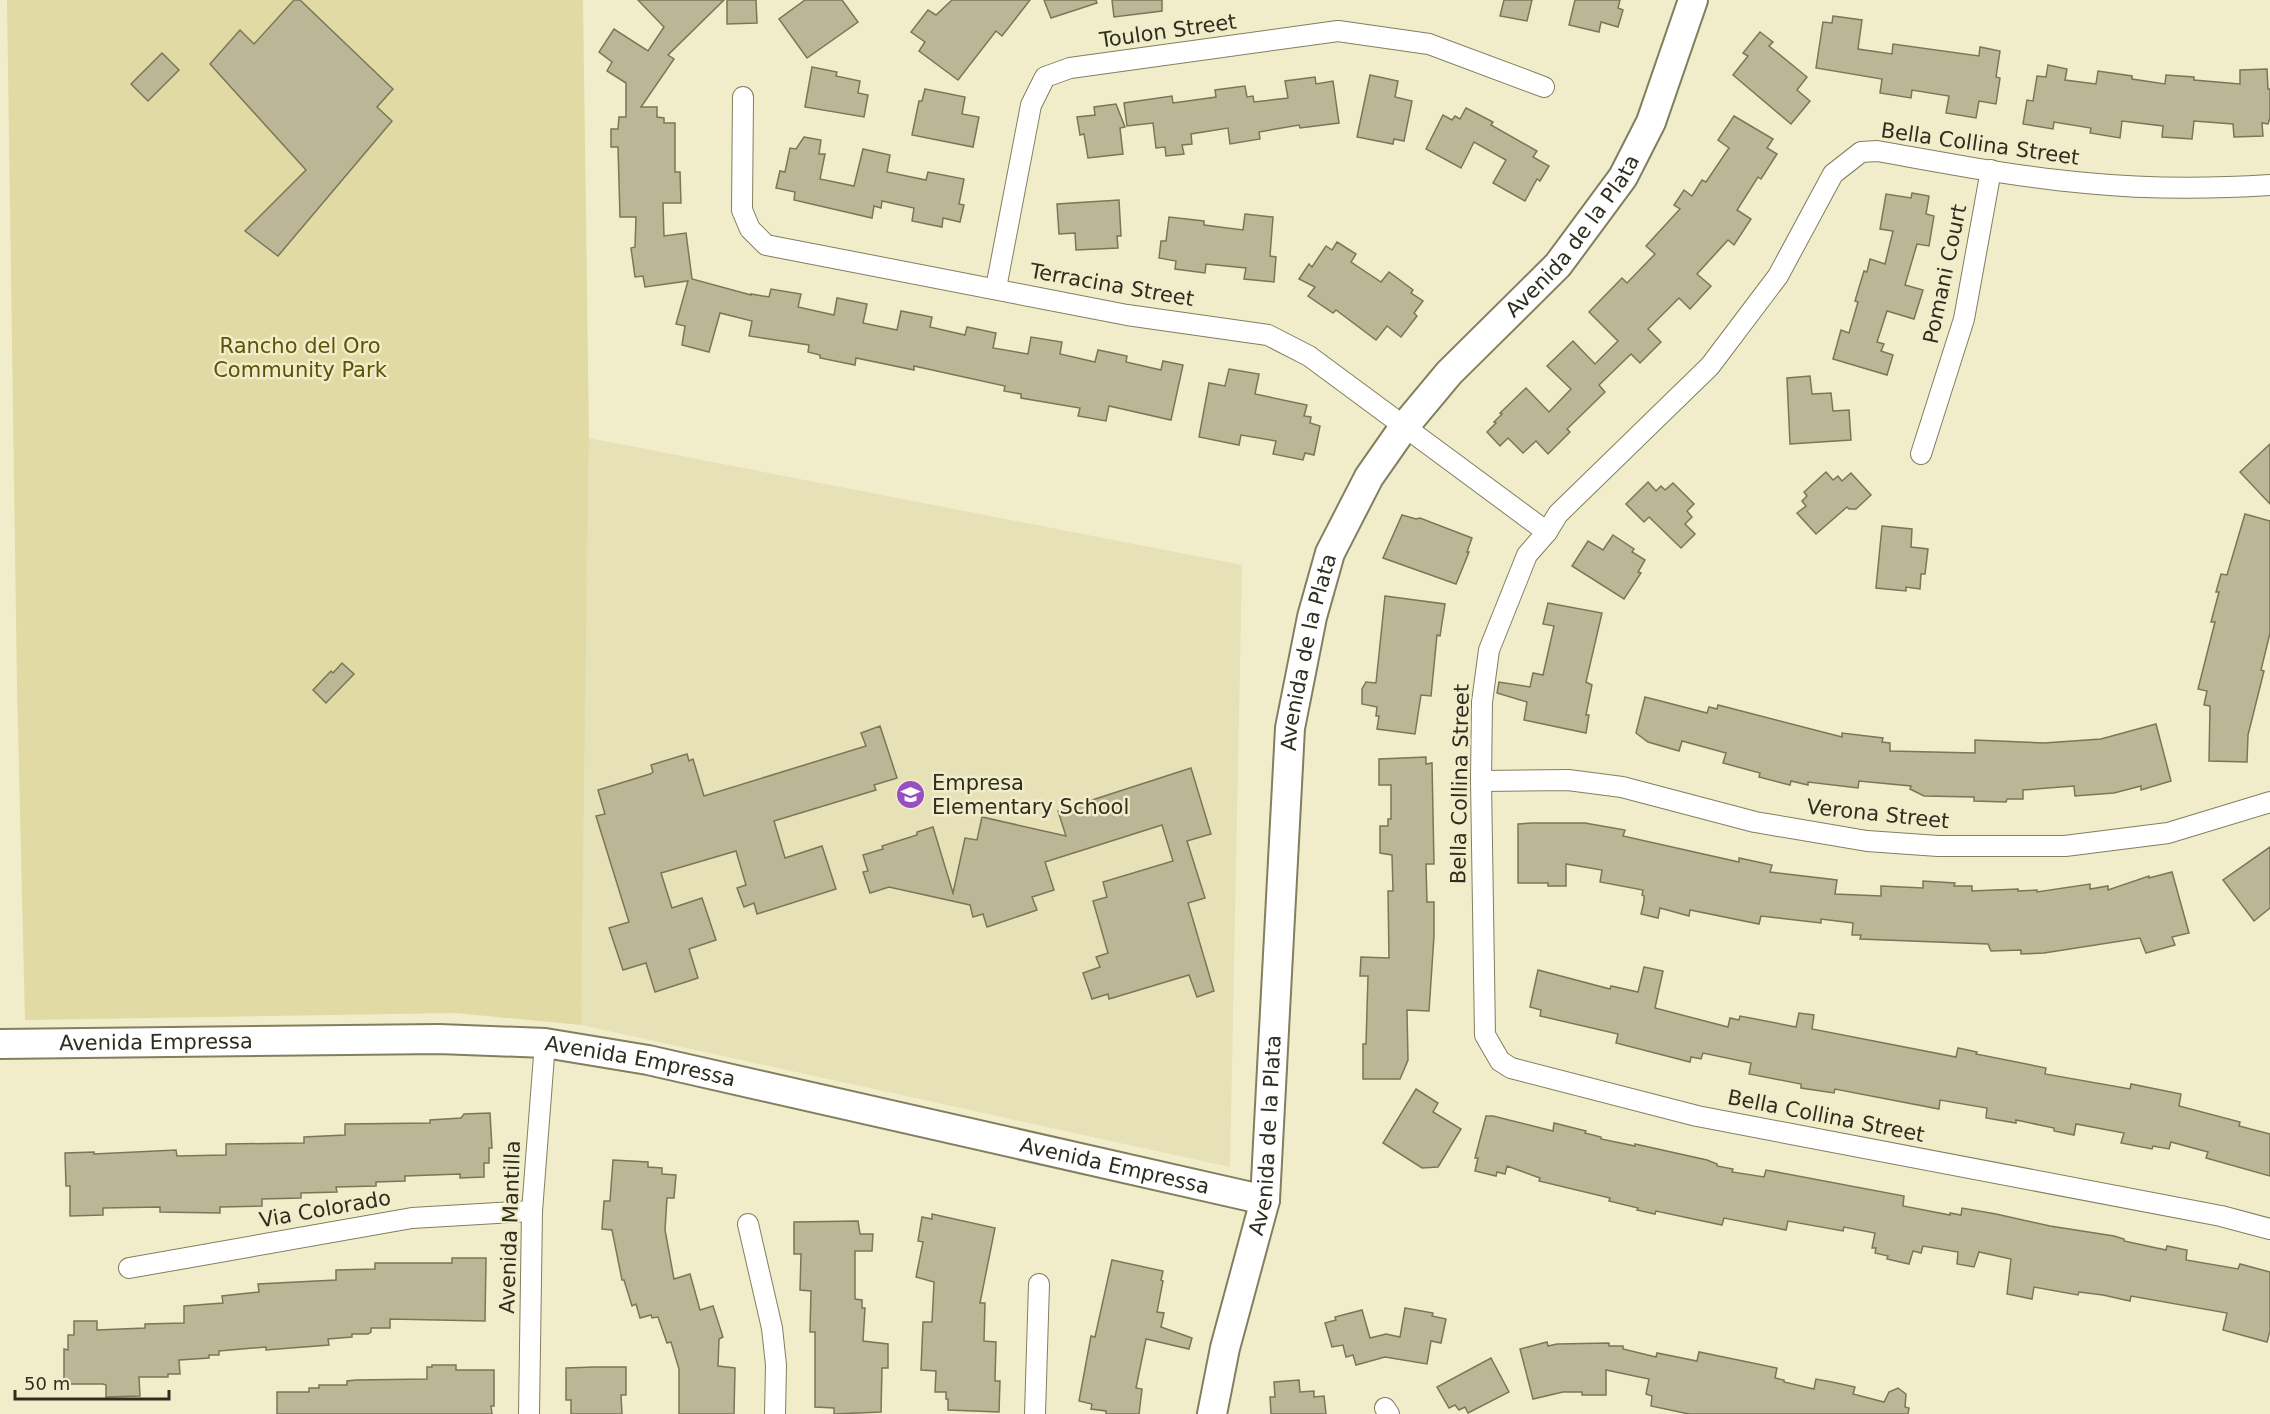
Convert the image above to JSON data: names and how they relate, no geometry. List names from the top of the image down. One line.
{"streets":{"street":["Toulon Street","Bella Collina Street","Avenida de la Plata","Pomani Court","Terracina Street","Verona Street","Avenida Empressa","Via Colorado","Avenida Mantilla"]},"crossings":[["Toulon Street","Terracina Street"],["Bella Collina Street","Pomani Court"],["Bella Collina Street","Terracina Street"],["Bella Collina Street","Verona Street"],["Avenida de la Plata","Terracina Street"],["Avenida de la Plata","Avenida Empressa"],["Avenida Empressa","Avenida Mantilla"],["Via Colorado","Avenida Mantilla"]],"parks":["Rancho del Oro Community Park"],"places":{"school or university":["Empresa Elementary School"]},"scale_bar":"50 m"}
